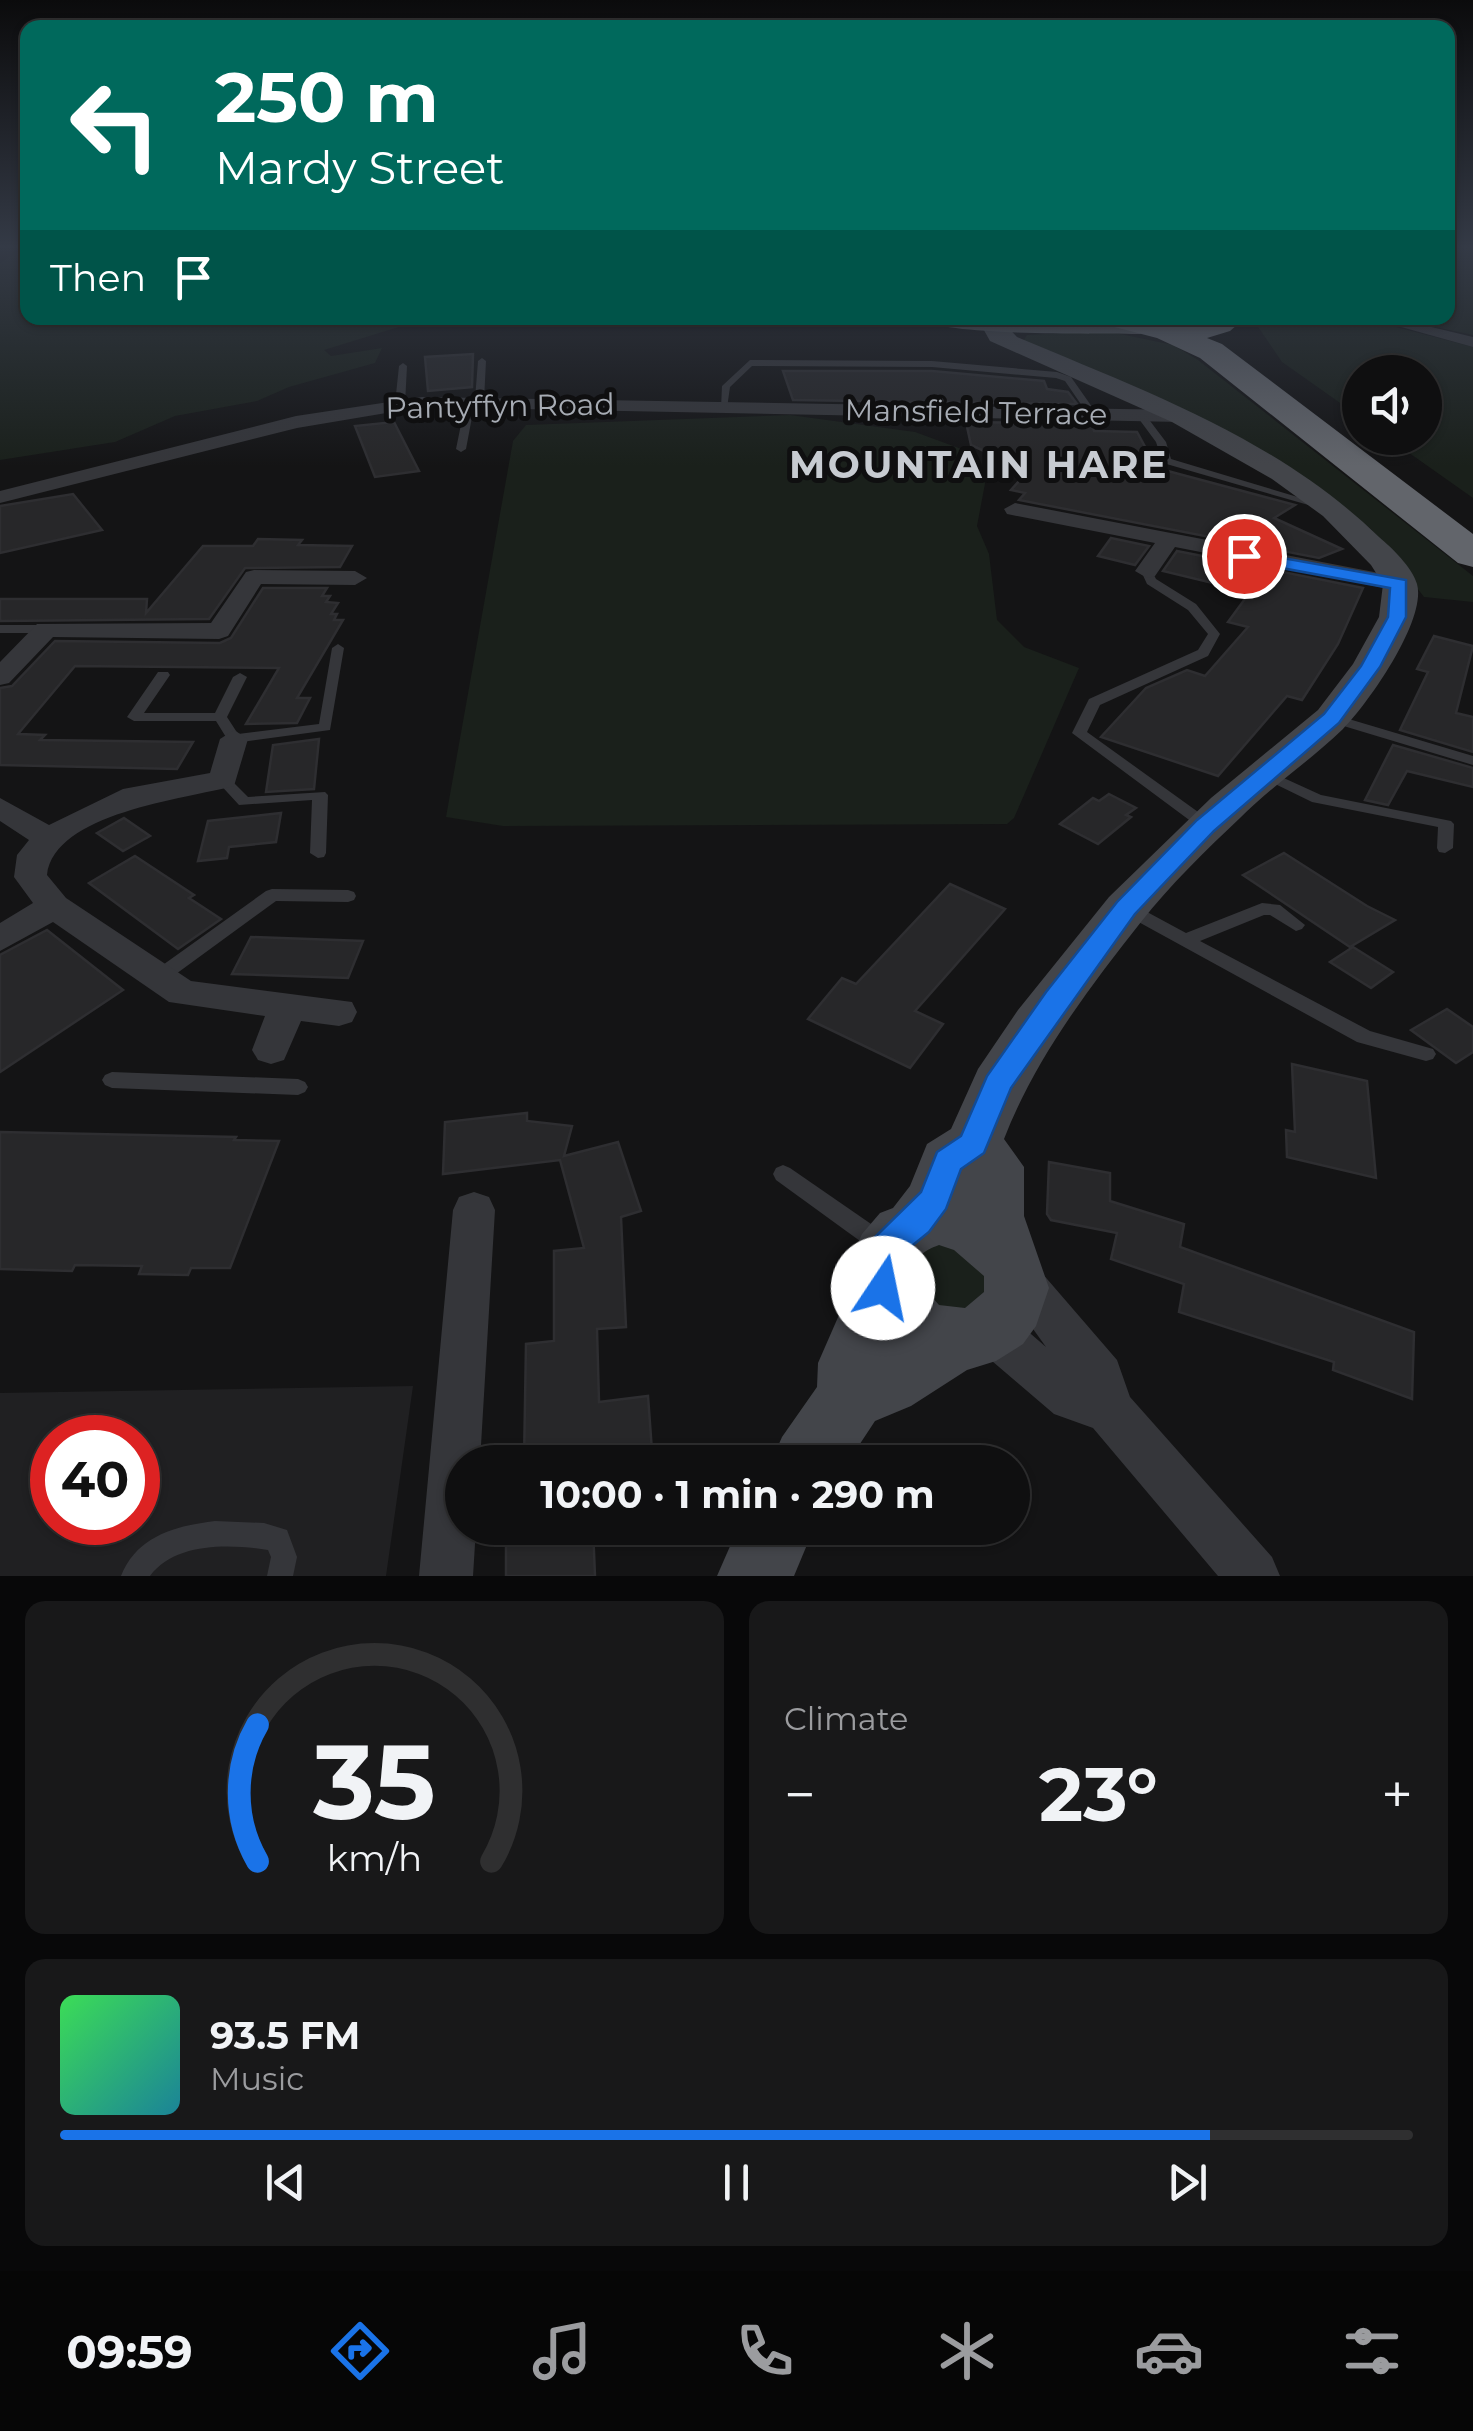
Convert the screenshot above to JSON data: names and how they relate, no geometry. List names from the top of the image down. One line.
{"streets":{"street":["Pantyffyn Road","Mansfield Terrace"]},"crossings":[["Pantyffyn Road","Mansfield Terrace"]],"districts":["MOUNTAIN HARE"],"page":{"turn":["250 m","Mardy Street"],"then":"Then","limit":"40","trip":"10:00 · 1 min · 290 m","tile":"Climate","heat":["−","23°","+"],"song":["93.5 FM","Music"],"tabs":"09:59","gauge":["35","km/h"]}}
